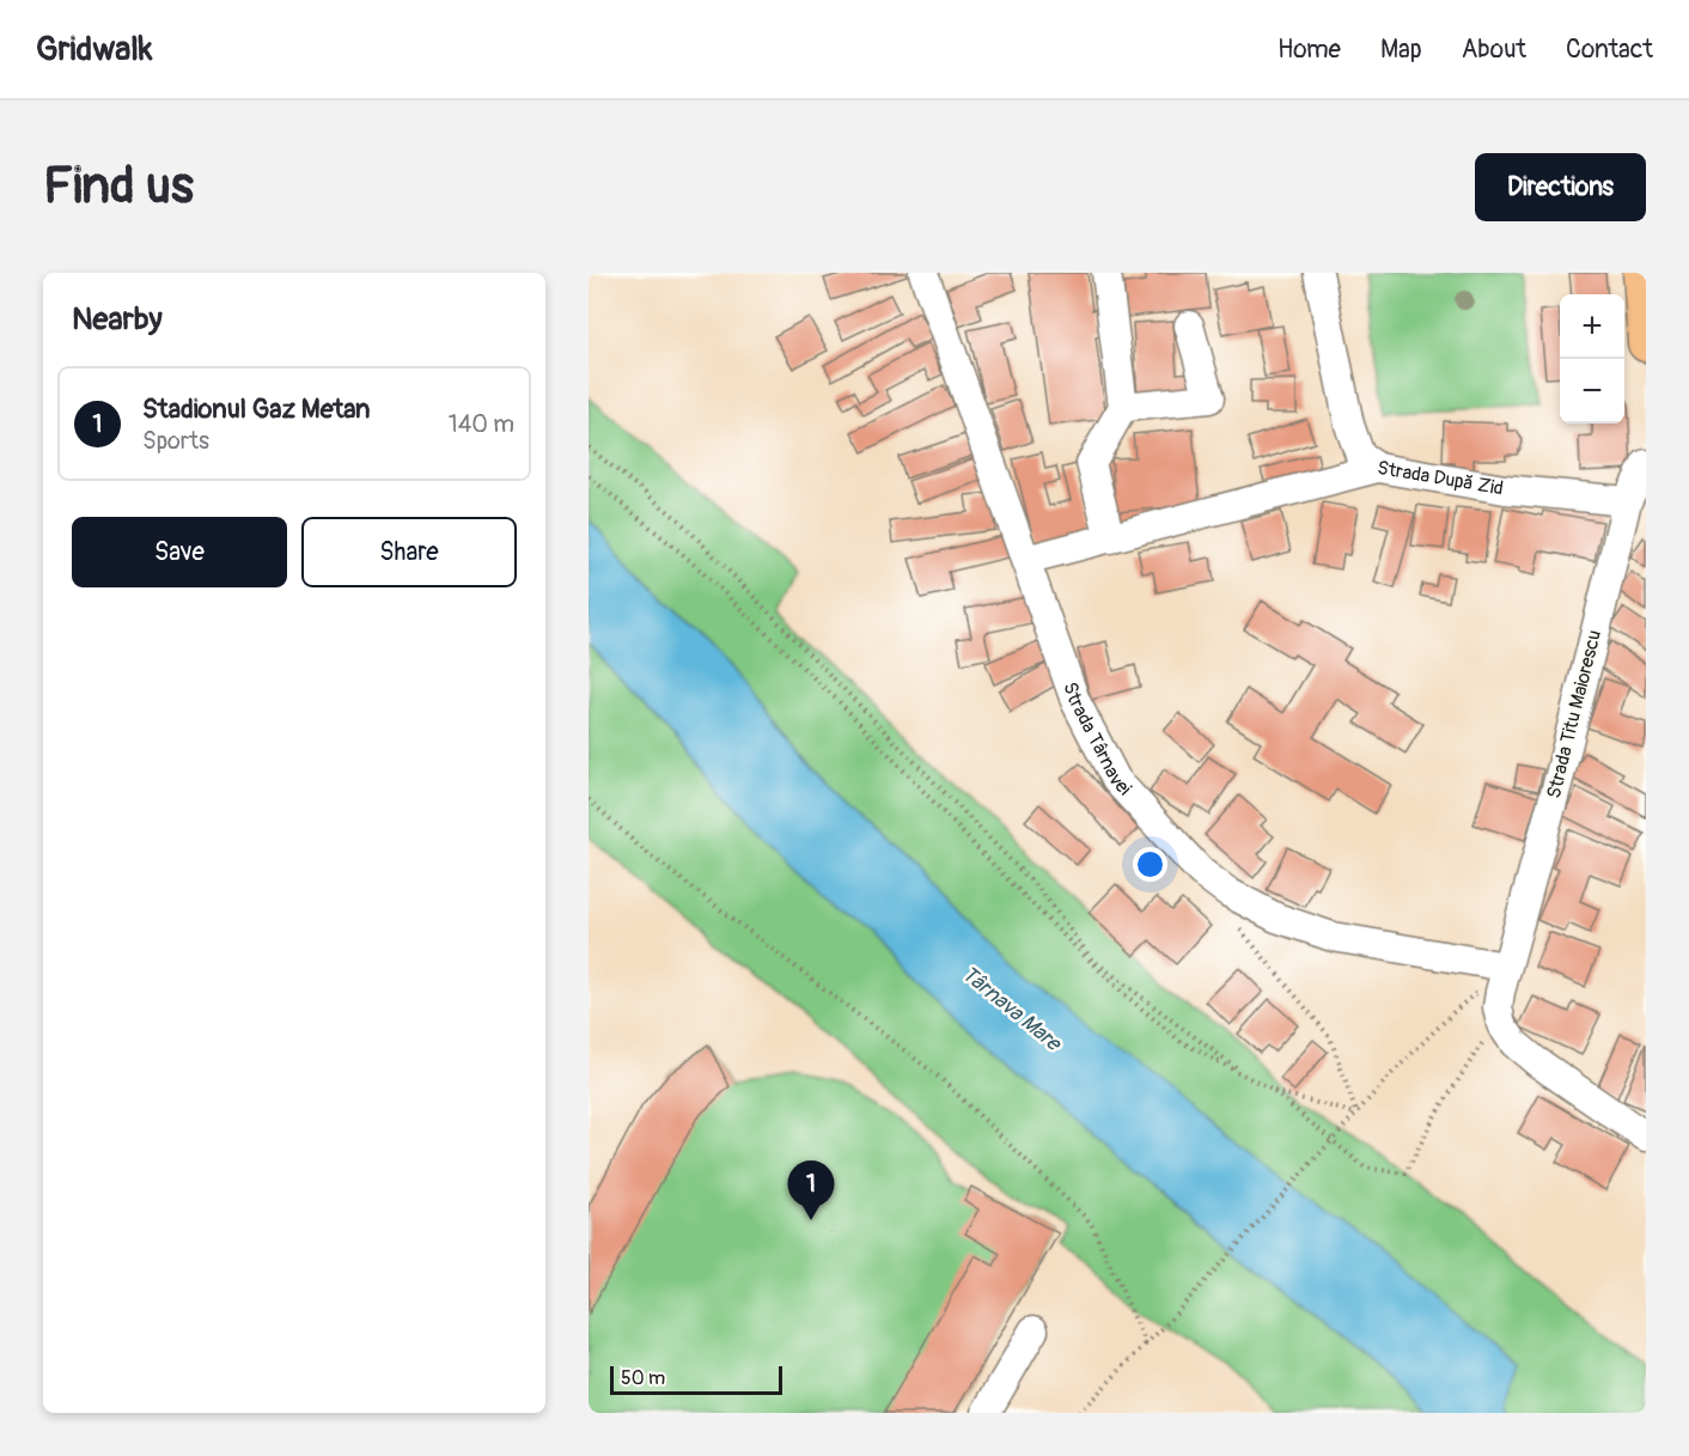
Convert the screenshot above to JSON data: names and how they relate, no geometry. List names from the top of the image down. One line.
{"streets":{"street":["Strada După Zid","Strada Titu Maiorescu","Strada Târnavei"]},"crossings":[["Strada După Zid","Strada Titu Maiorescu"],["Strada Titu Maiorescu","Strada Târnavei"]],"water":["Târnava Mare"],"scale_bar":"50 m","page":{"header":"Gridwalk","nav":["Home","Map","About","Contact"],"buttons":["Directions",["Save","Share"]],"title":"Find us","heading":"Nearby","map_buttons":["+","−"],"list":[{"mark":"1","name":"Stadionul Gaz Metan","note":"Sports","value":"140 m"}],"pins":"1","scale":"50 m"}}
